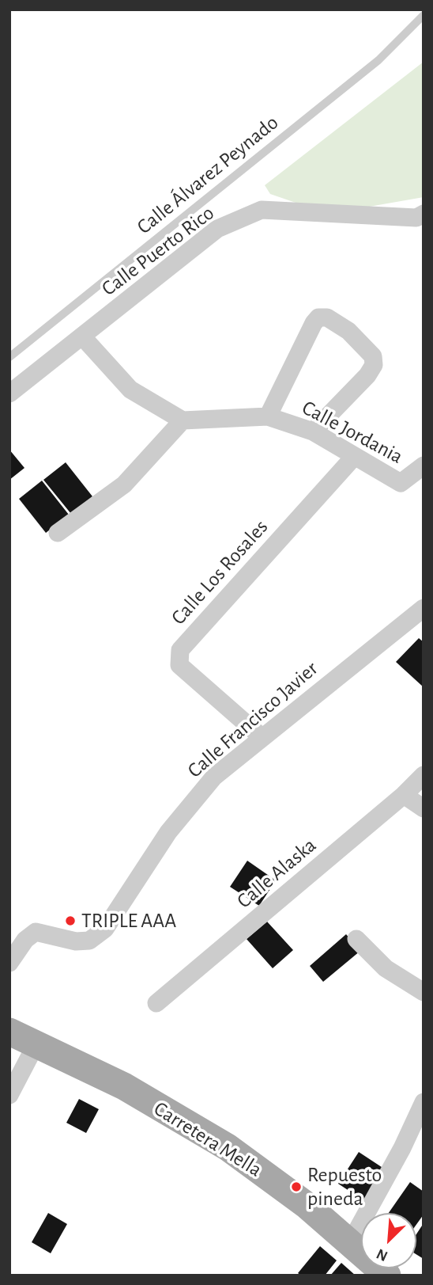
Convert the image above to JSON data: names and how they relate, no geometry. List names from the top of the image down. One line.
{"streets":{"main road":["Carretera Mella"],"street":["Calle Puerto Rico","Calle Jordania","Calle Los Rosales","Calle Francisco Javier","Calle Alaska"],"lane":["Calle Álvarez Peynado"]},"crossings":[["Calle Jordania","Calle Los Rosales"],["Calle Los Rosales","Calle Francisco Javier"]],"places":["TRIPLE AAA","Repuesto pineda"],"north":"bottom left"}
